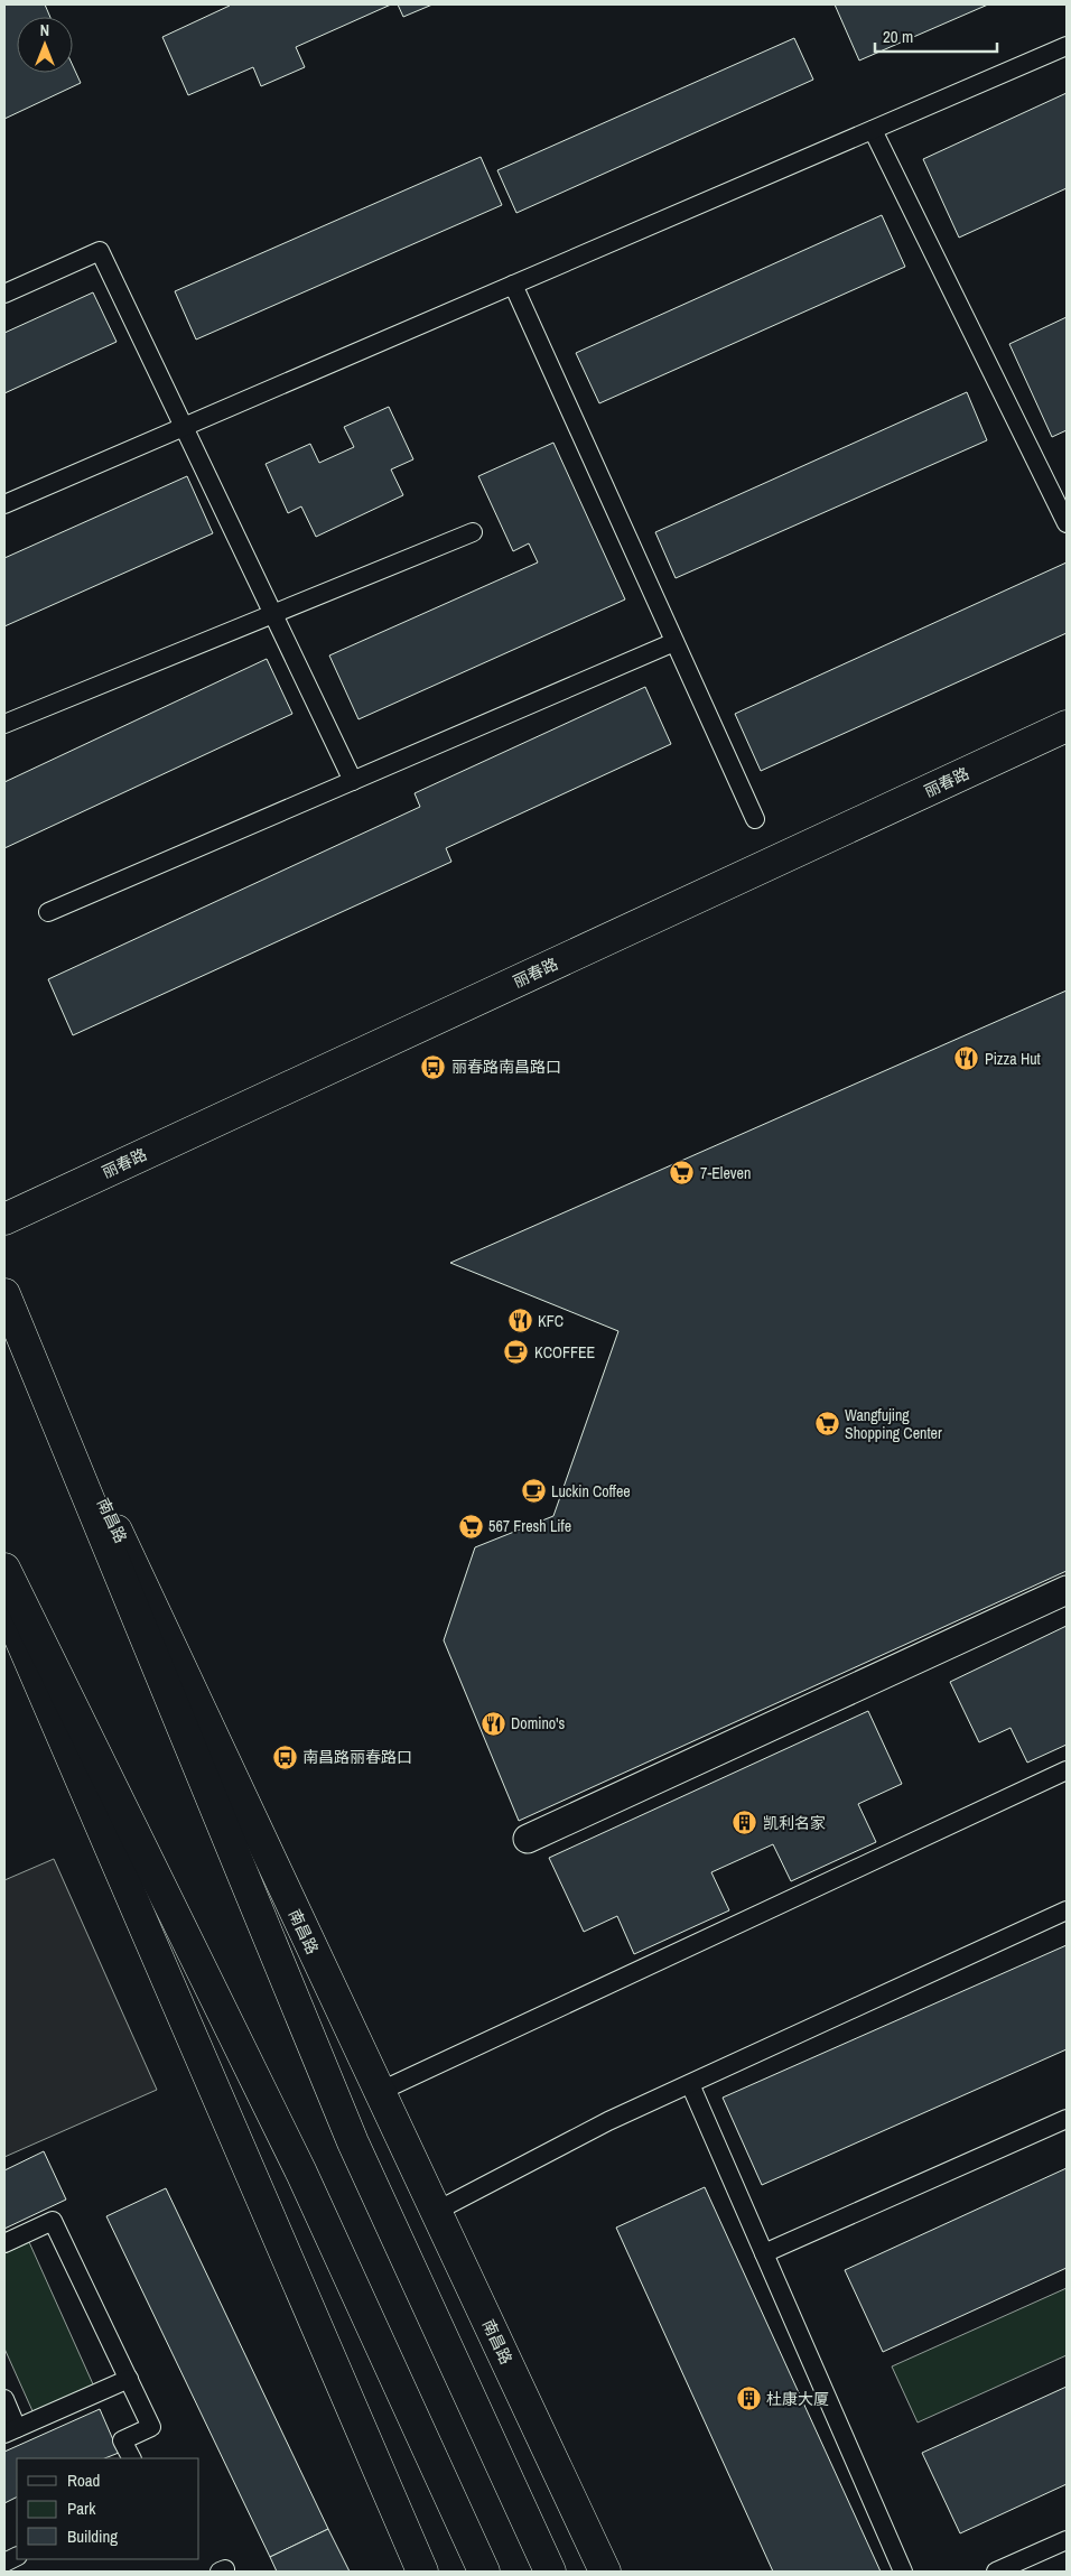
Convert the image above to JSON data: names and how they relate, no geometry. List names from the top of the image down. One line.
{"streets":{"main road":["丽春路","南昌路"]},"places":{"restaurant":["Pizza Hut","KFC","Domino's"],"bus stop":["丽春路南昌路口","南昌路丽春路口"],"supermarket":["7-Eleven","Wangfujing Shopping Center","567 Fresh Life"],"cafe":["KCOFFEE","Luckin Coffee"],"building":["凯利名家","杜康大厦"]},"legend":["Road","Park","Building"],"scale_bar":"20 m","north":"top"}
